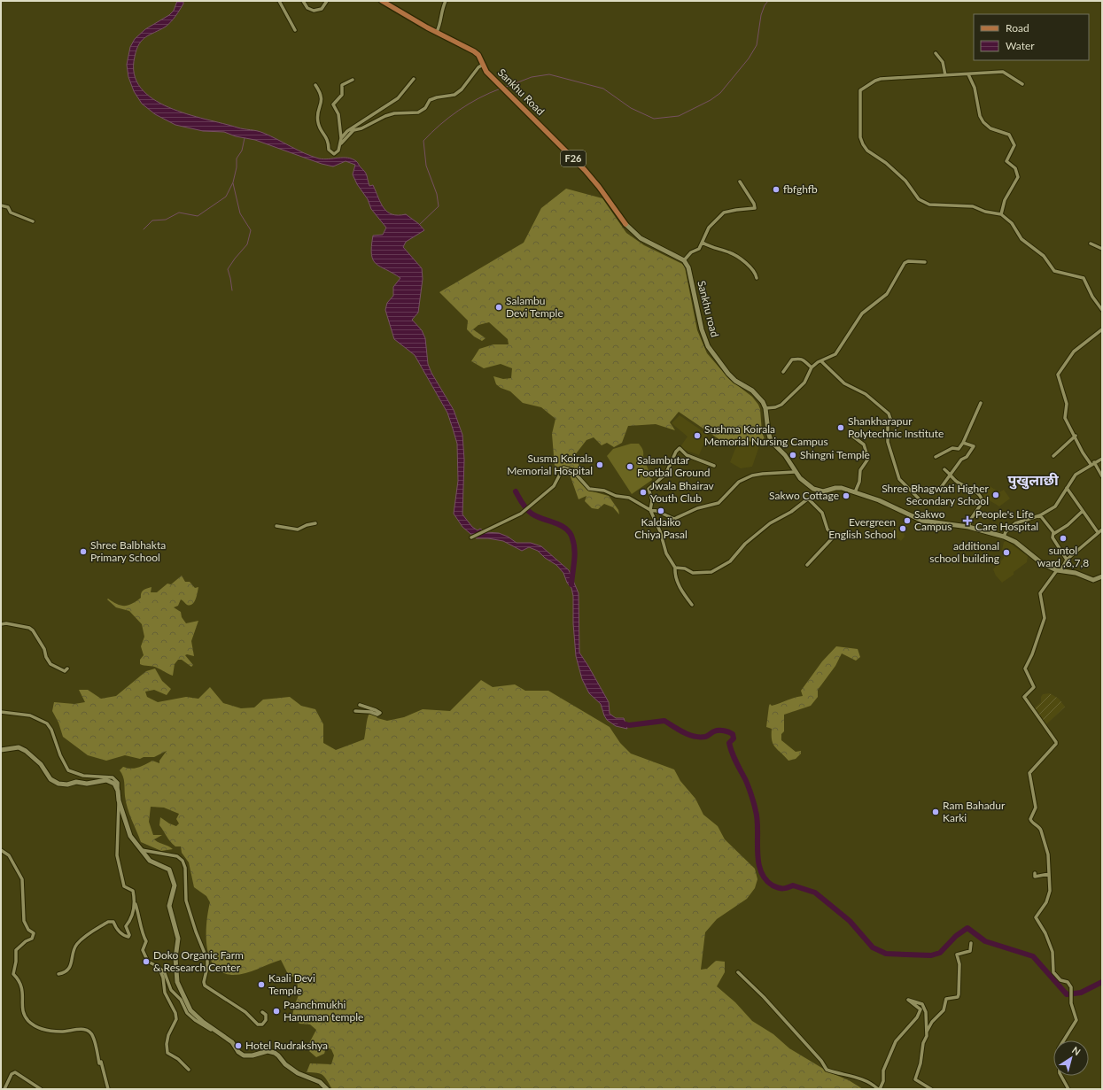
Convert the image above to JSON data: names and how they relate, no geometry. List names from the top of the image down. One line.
{"streets":{"main road":["Sankhu Road","F26","Sankhu road"]},"crossings":[["Sankhu Road","F26"],["F26","Sankhu road"]],"districts":["पुखुलाछी"],"places":{"other":["fbfghfb","Salambu Devi Temple","Shankharapur Polytechnic Institute","Sushma Koirala Memorial Nursing Campus","Shingni Temple","Susma Koirala Memorial Hospital","Salambutar Footbal Ground","Jwala Bhairav Youth Club","Shree Bhagwati Higher Secondary School","Sakwo Cottage","Kaldaiko Chiya Pasal","Sakwo Campus","Evergreen English School","suntol ward ,6,7,8","Shree Balbhakta Primary School","additional school building","Ram Bahadur Karki","Doko Organic Farm & Research Center","Kaali Devi Temple","Paanchmukhi Hanuman temple","Hotel Rudrakshya"],"health":["People's Life Care Hospital"]},"legend":["Road","Water"],"north":"top right"}
